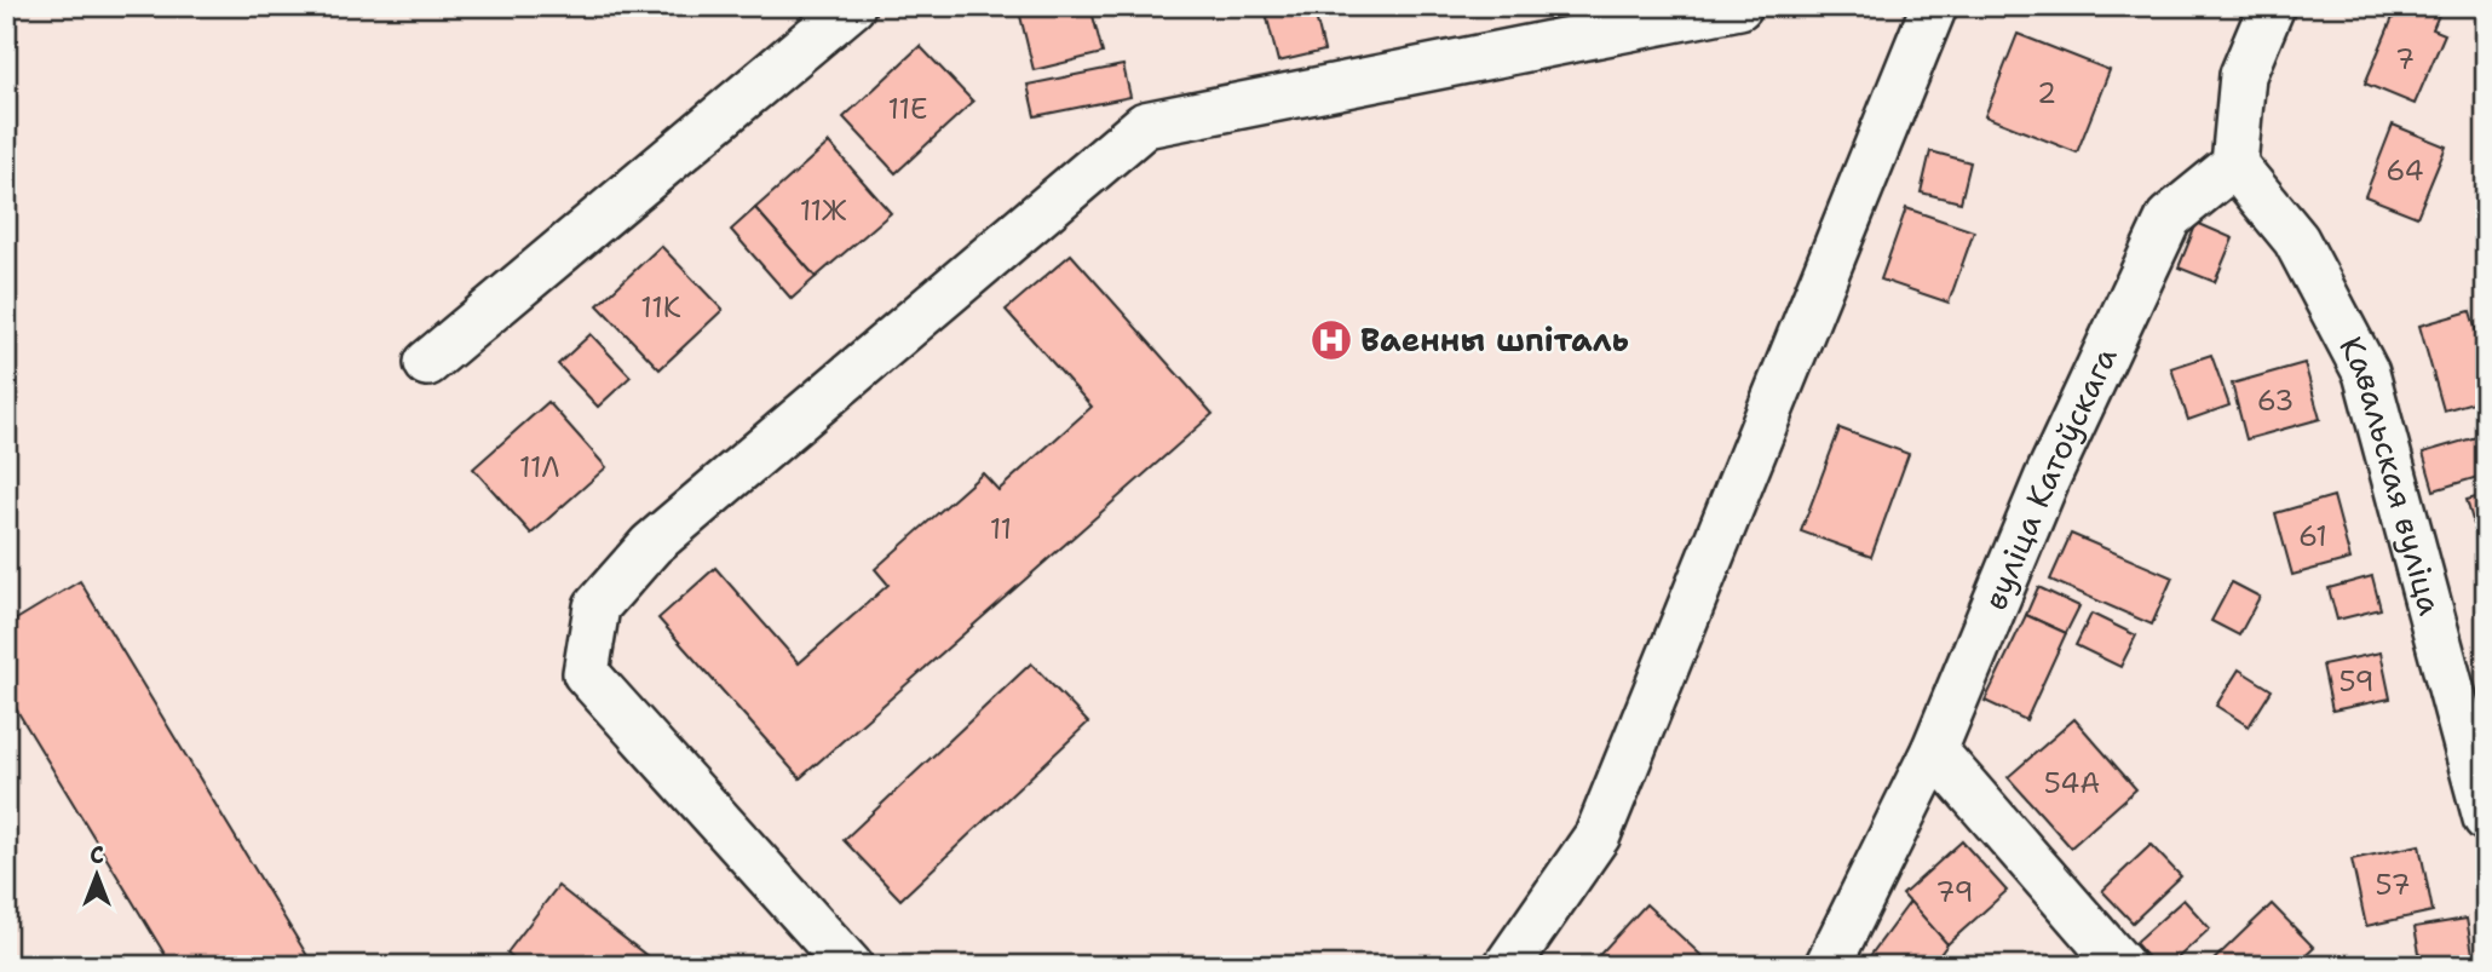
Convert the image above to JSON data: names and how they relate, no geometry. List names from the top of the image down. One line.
{"streets":{"street":["Кавальская вуліца","вуліца Катоўскага"]},"crossings":[["Кавальская вуліца","вуліца Катоўскага"]],"places":{"hospital":["Ваенны шпіталь"]},"house_numbers":["7","2","11Е","64","11Ж","11К","63","11Л","11","61","59","54А","57","79"],"north":"top"}
